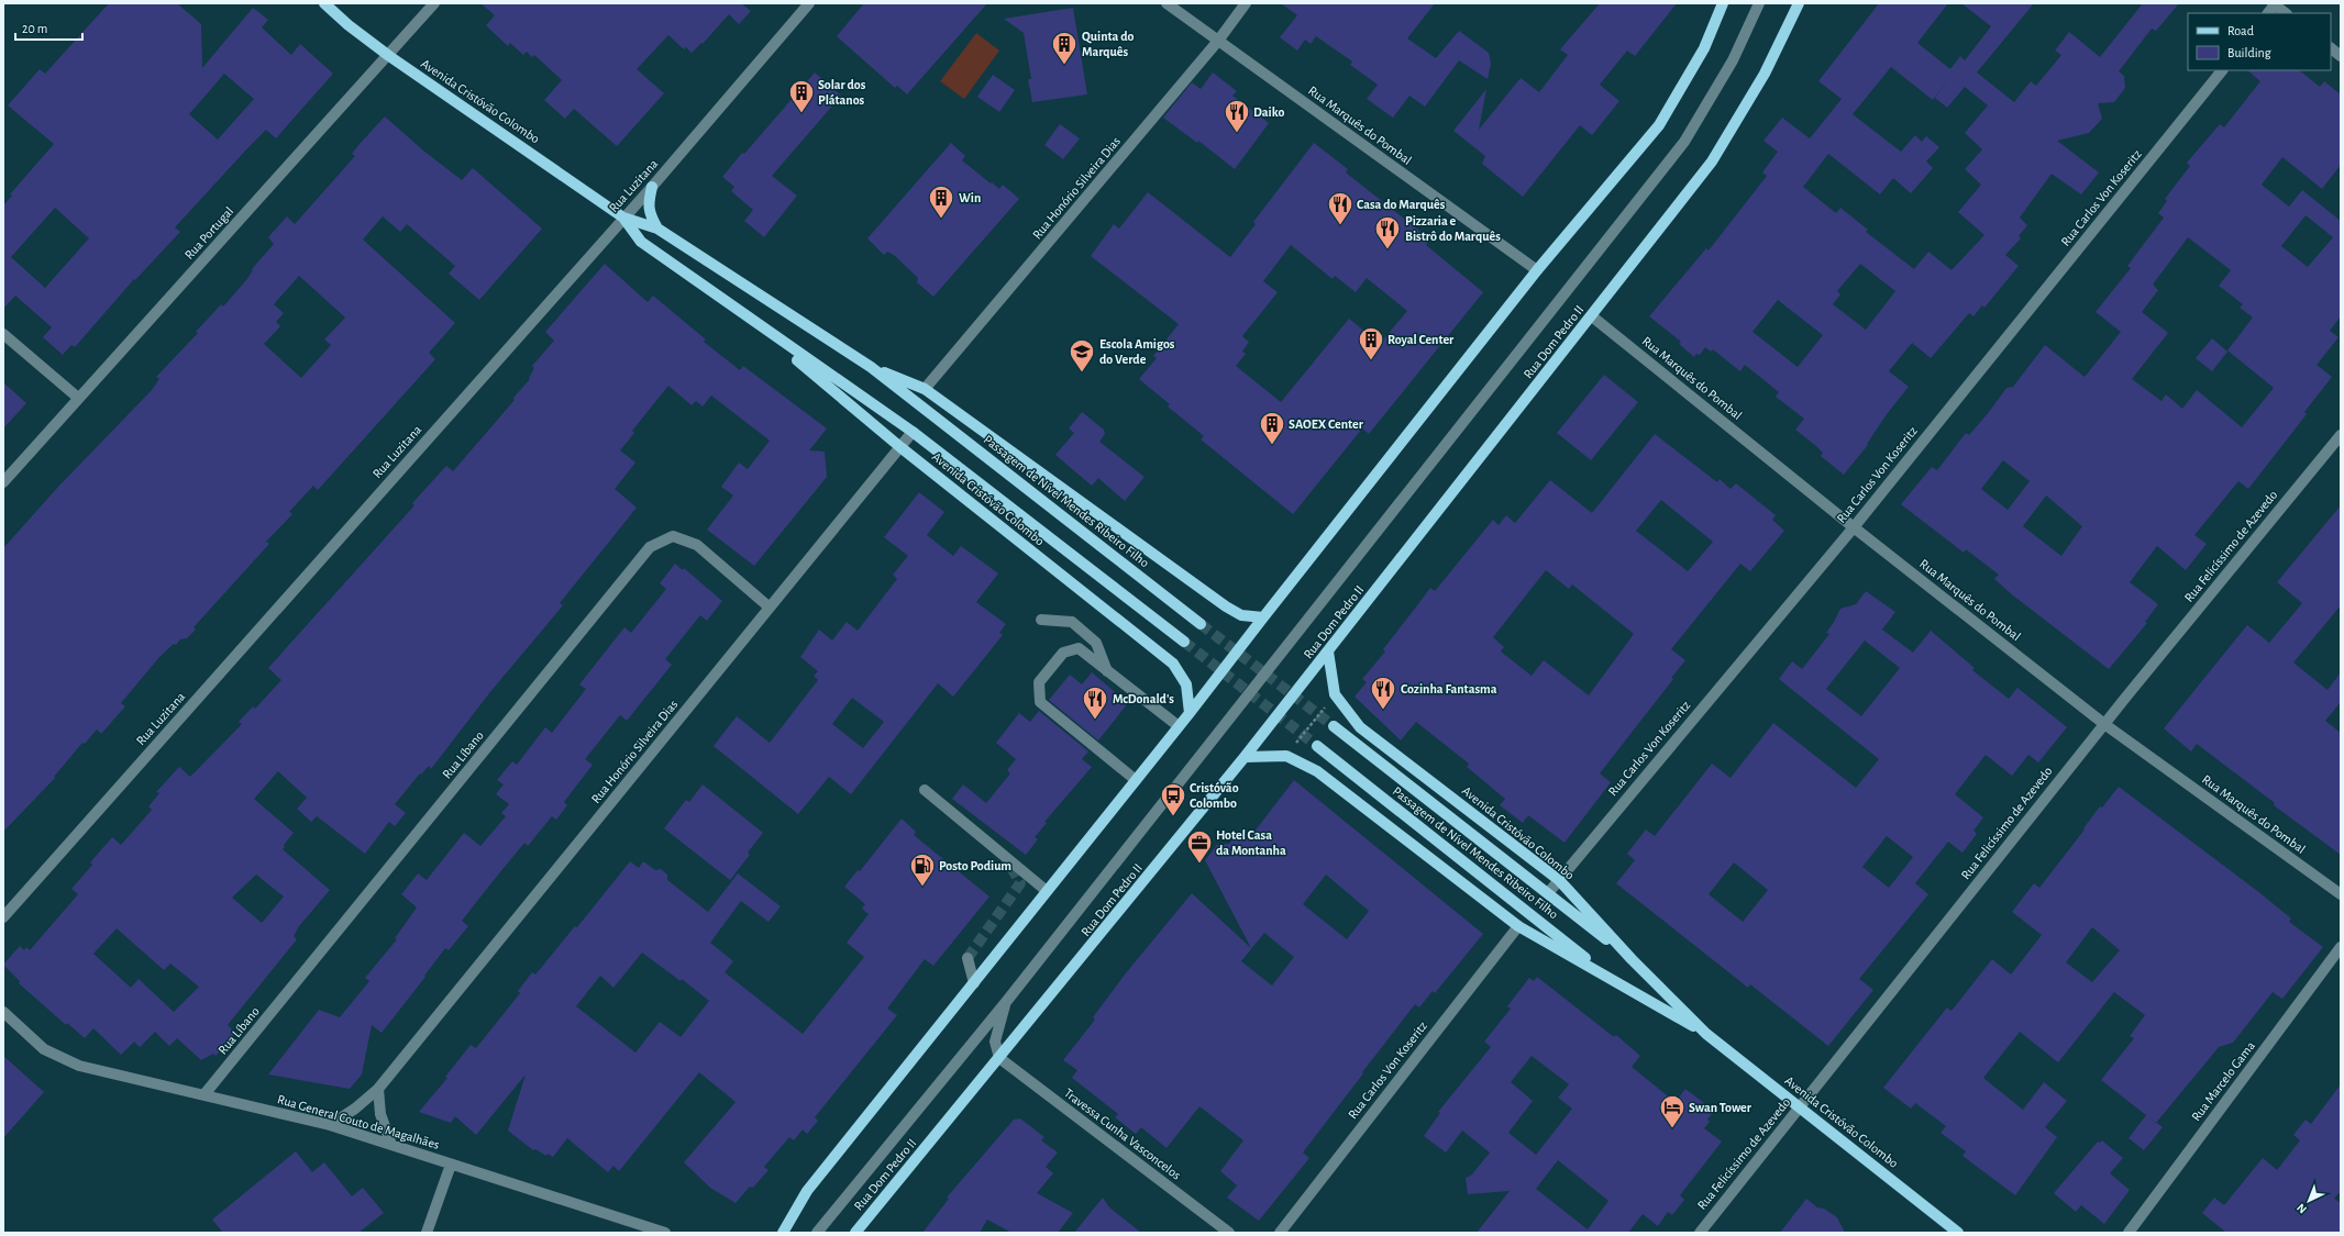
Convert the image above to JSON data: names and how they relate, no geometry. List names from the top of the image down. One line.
{"streets":{"main road":["Avenida Cristóvão Colombo","Rua Dom Pedro II","Passagem de Nível Mendes Ribeiro Filho"],"street":["Rua Marquês do Pombal","Rua Luzitana","Rua Honório Silveira Dias","Rua Carlos Von Koseritz","Rua Portugal","Rua Felicíssimo de Azevedo","Rua Líbano","Rua Marcelo Gama","Rua General Couto de Magalhães","Travessa Cunha Vasconcelos"]},"crossings":[["Avenida Cristóvão Colombo","Rua Luzitana"],["Avenida Cristóvão Colombo","Rua Honório Silveira Dias"],["Avenida Cristóvão Colombo","Rua Carlos Von Koseritz"],["Avenida Cristóvão Colombo","Rua Portugal"],["Avenida Cristóvão Colombo","Rua Dom Pedro II"],["Avenida Cristóvão Colombo","Passagem de Nível Mendes Ribeiro Filho"],["Avenida Cristóvão Colombo","Rua Felicíssimo de Azevedo"],["Rua Marquês do Pombal","Rua Honório Silveira Dias"],["Rua Marquês do Pombal","Rua Carlos Von Koseritz"],["Rua Marquês do Pombal","Rua Dom Pedro II"],["Rua Marquês do Pombal","Rua Felicíssimo de Azevedo"],["Rua Honório Silveira Dias","Rua Líbano"],["Rua Honório Silveira Dias","Rua General Couto de Magalhães"],["Rua Carlos Von Koseritz","Passagem de Nível Mendes Ribeiro Filho"],["Rua Dom Pedro II","Travessa Cunha Vasconcelos"],["Rua Líbano","Rua General Couto de Magalhães"]],"places":{"building":["Quinta do Marquês","Solar dos Plátanos","Win","Royal Center","SAOEX Center"],"restaurant":["Daiko","Casa do Marquês","Pizzaria e Bistrô do Marquês","Cozinha Fantasma","McDonald's"],"school or university":["Escola Amigos do Verde"],"bus stop":["Cristóvão Colombo"],"office":["Hotel Casa da Montanha"],"fuel station":["Posto Podium"],"hotel":["Swan Tower"]},"legend":["Road","Building"],"scale_bar":"20 m","north":"bottom left"}
